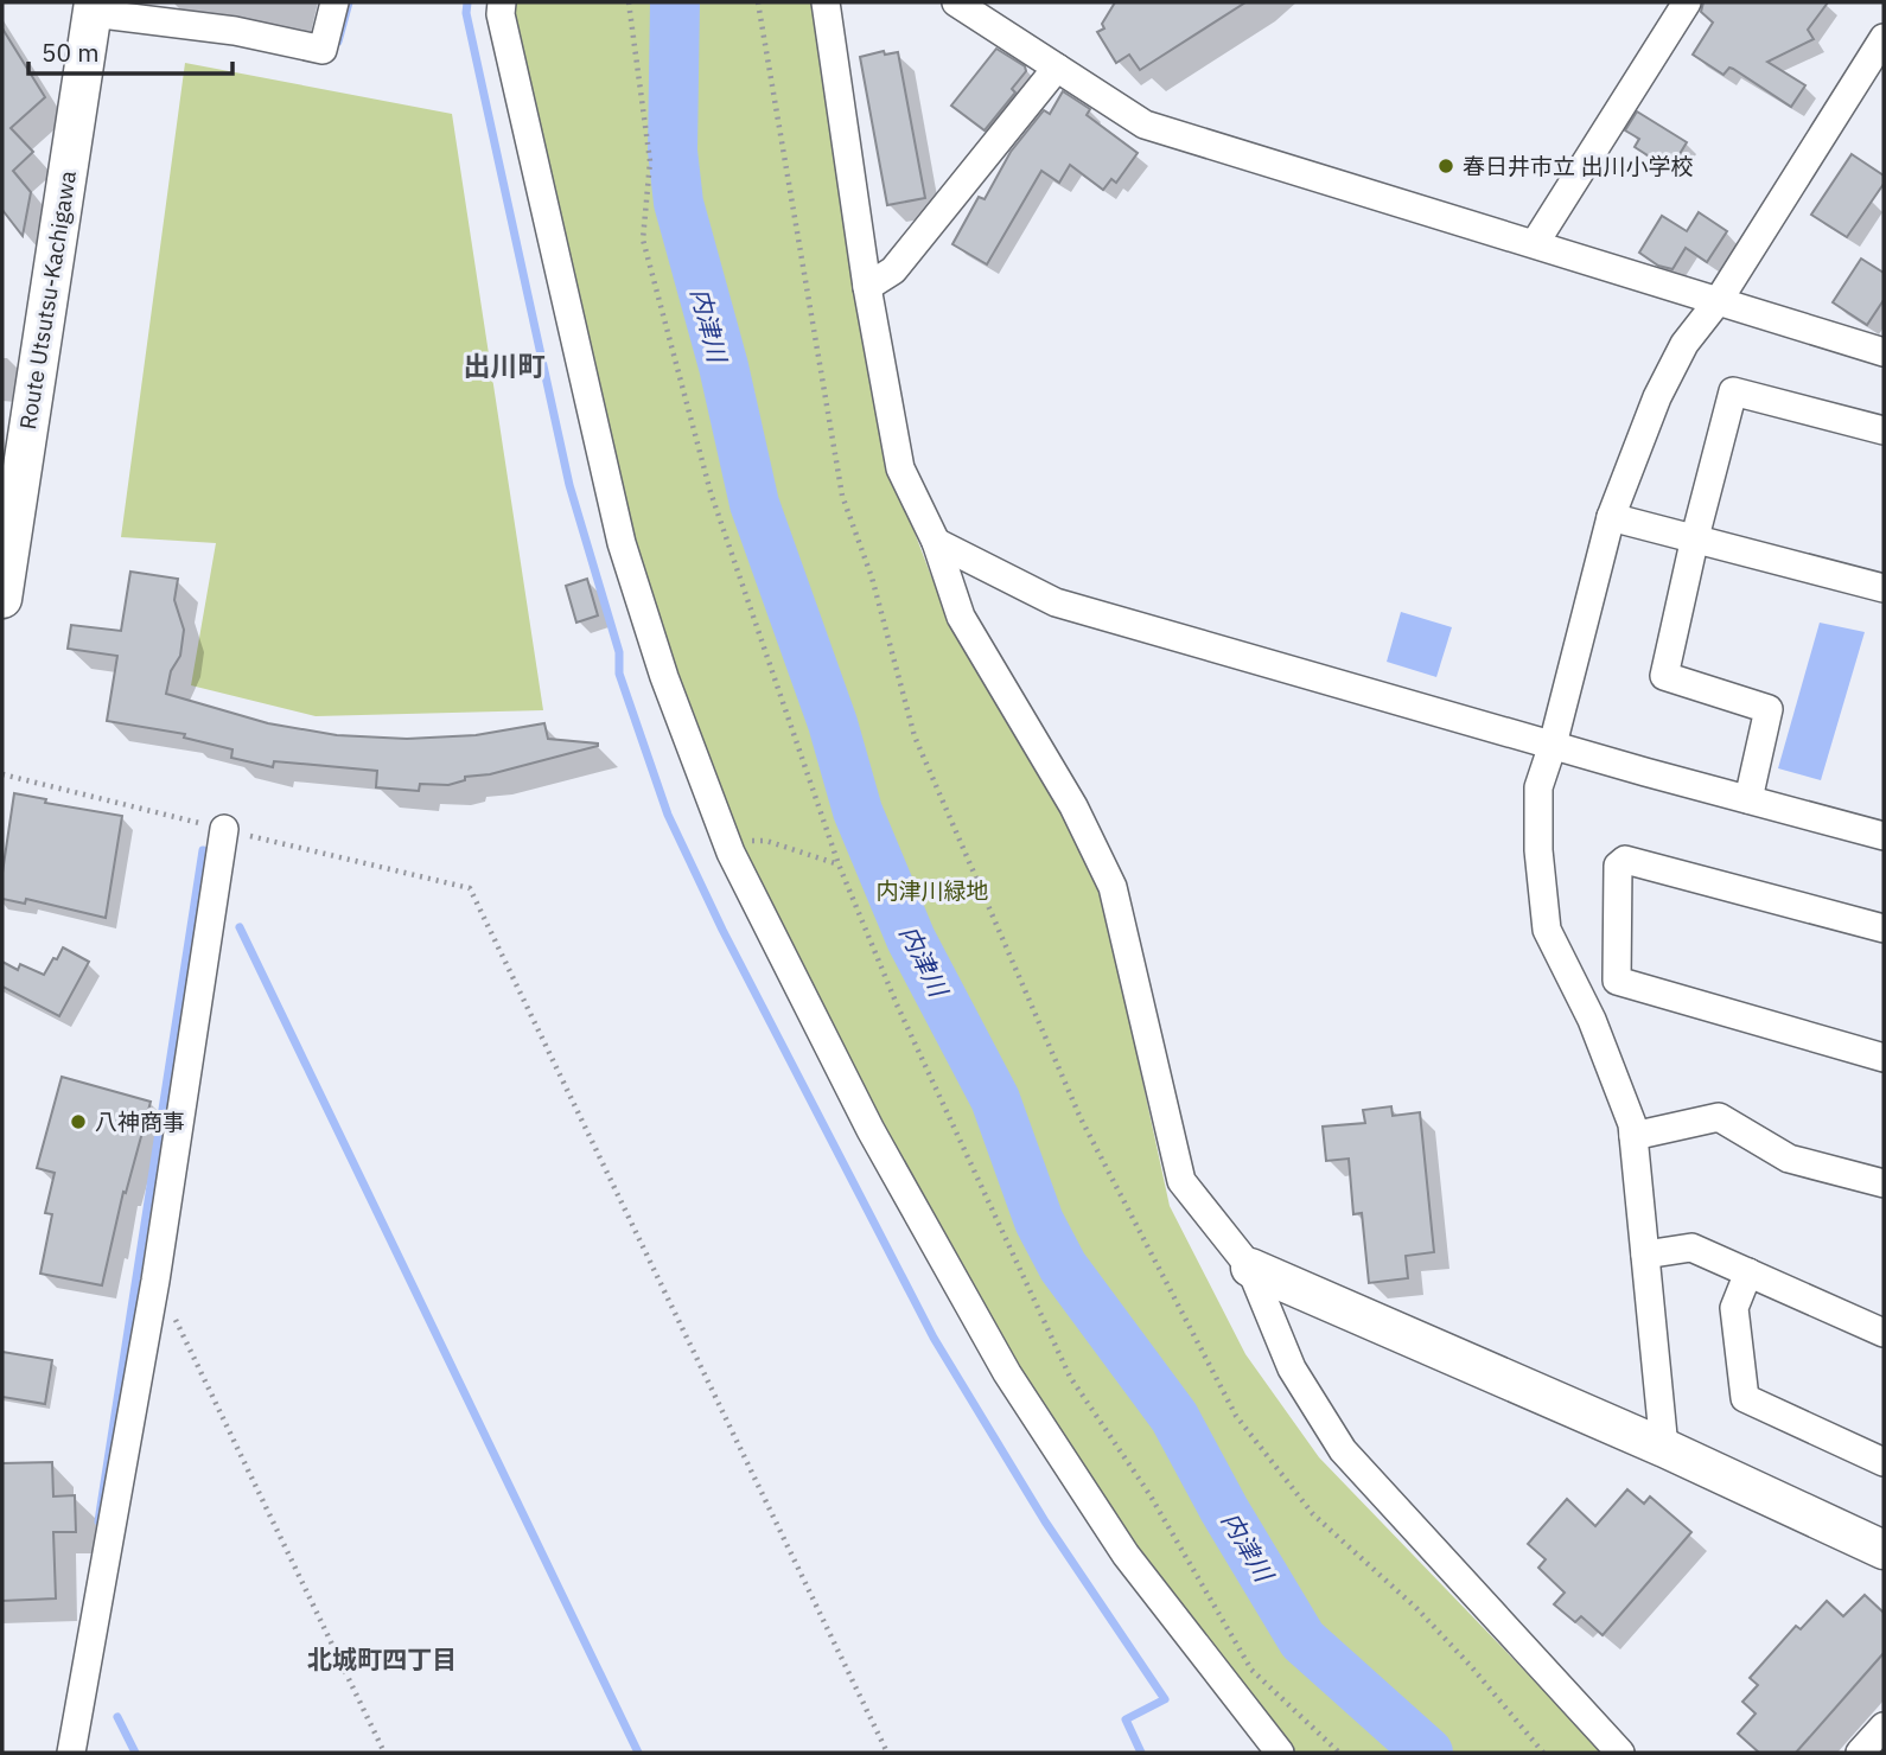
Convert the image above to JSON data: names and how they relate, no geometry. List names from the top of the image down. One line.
{"streets":{"street":["Route Utsutsu-Kachigawa"]},"districts":["出川町","北城町四丁目"],"water":["内津川"],"parks":["内津川緑地"],"places":["春日井市立 出川小学校","八神商事"],"scale_bar":"50 m"}
